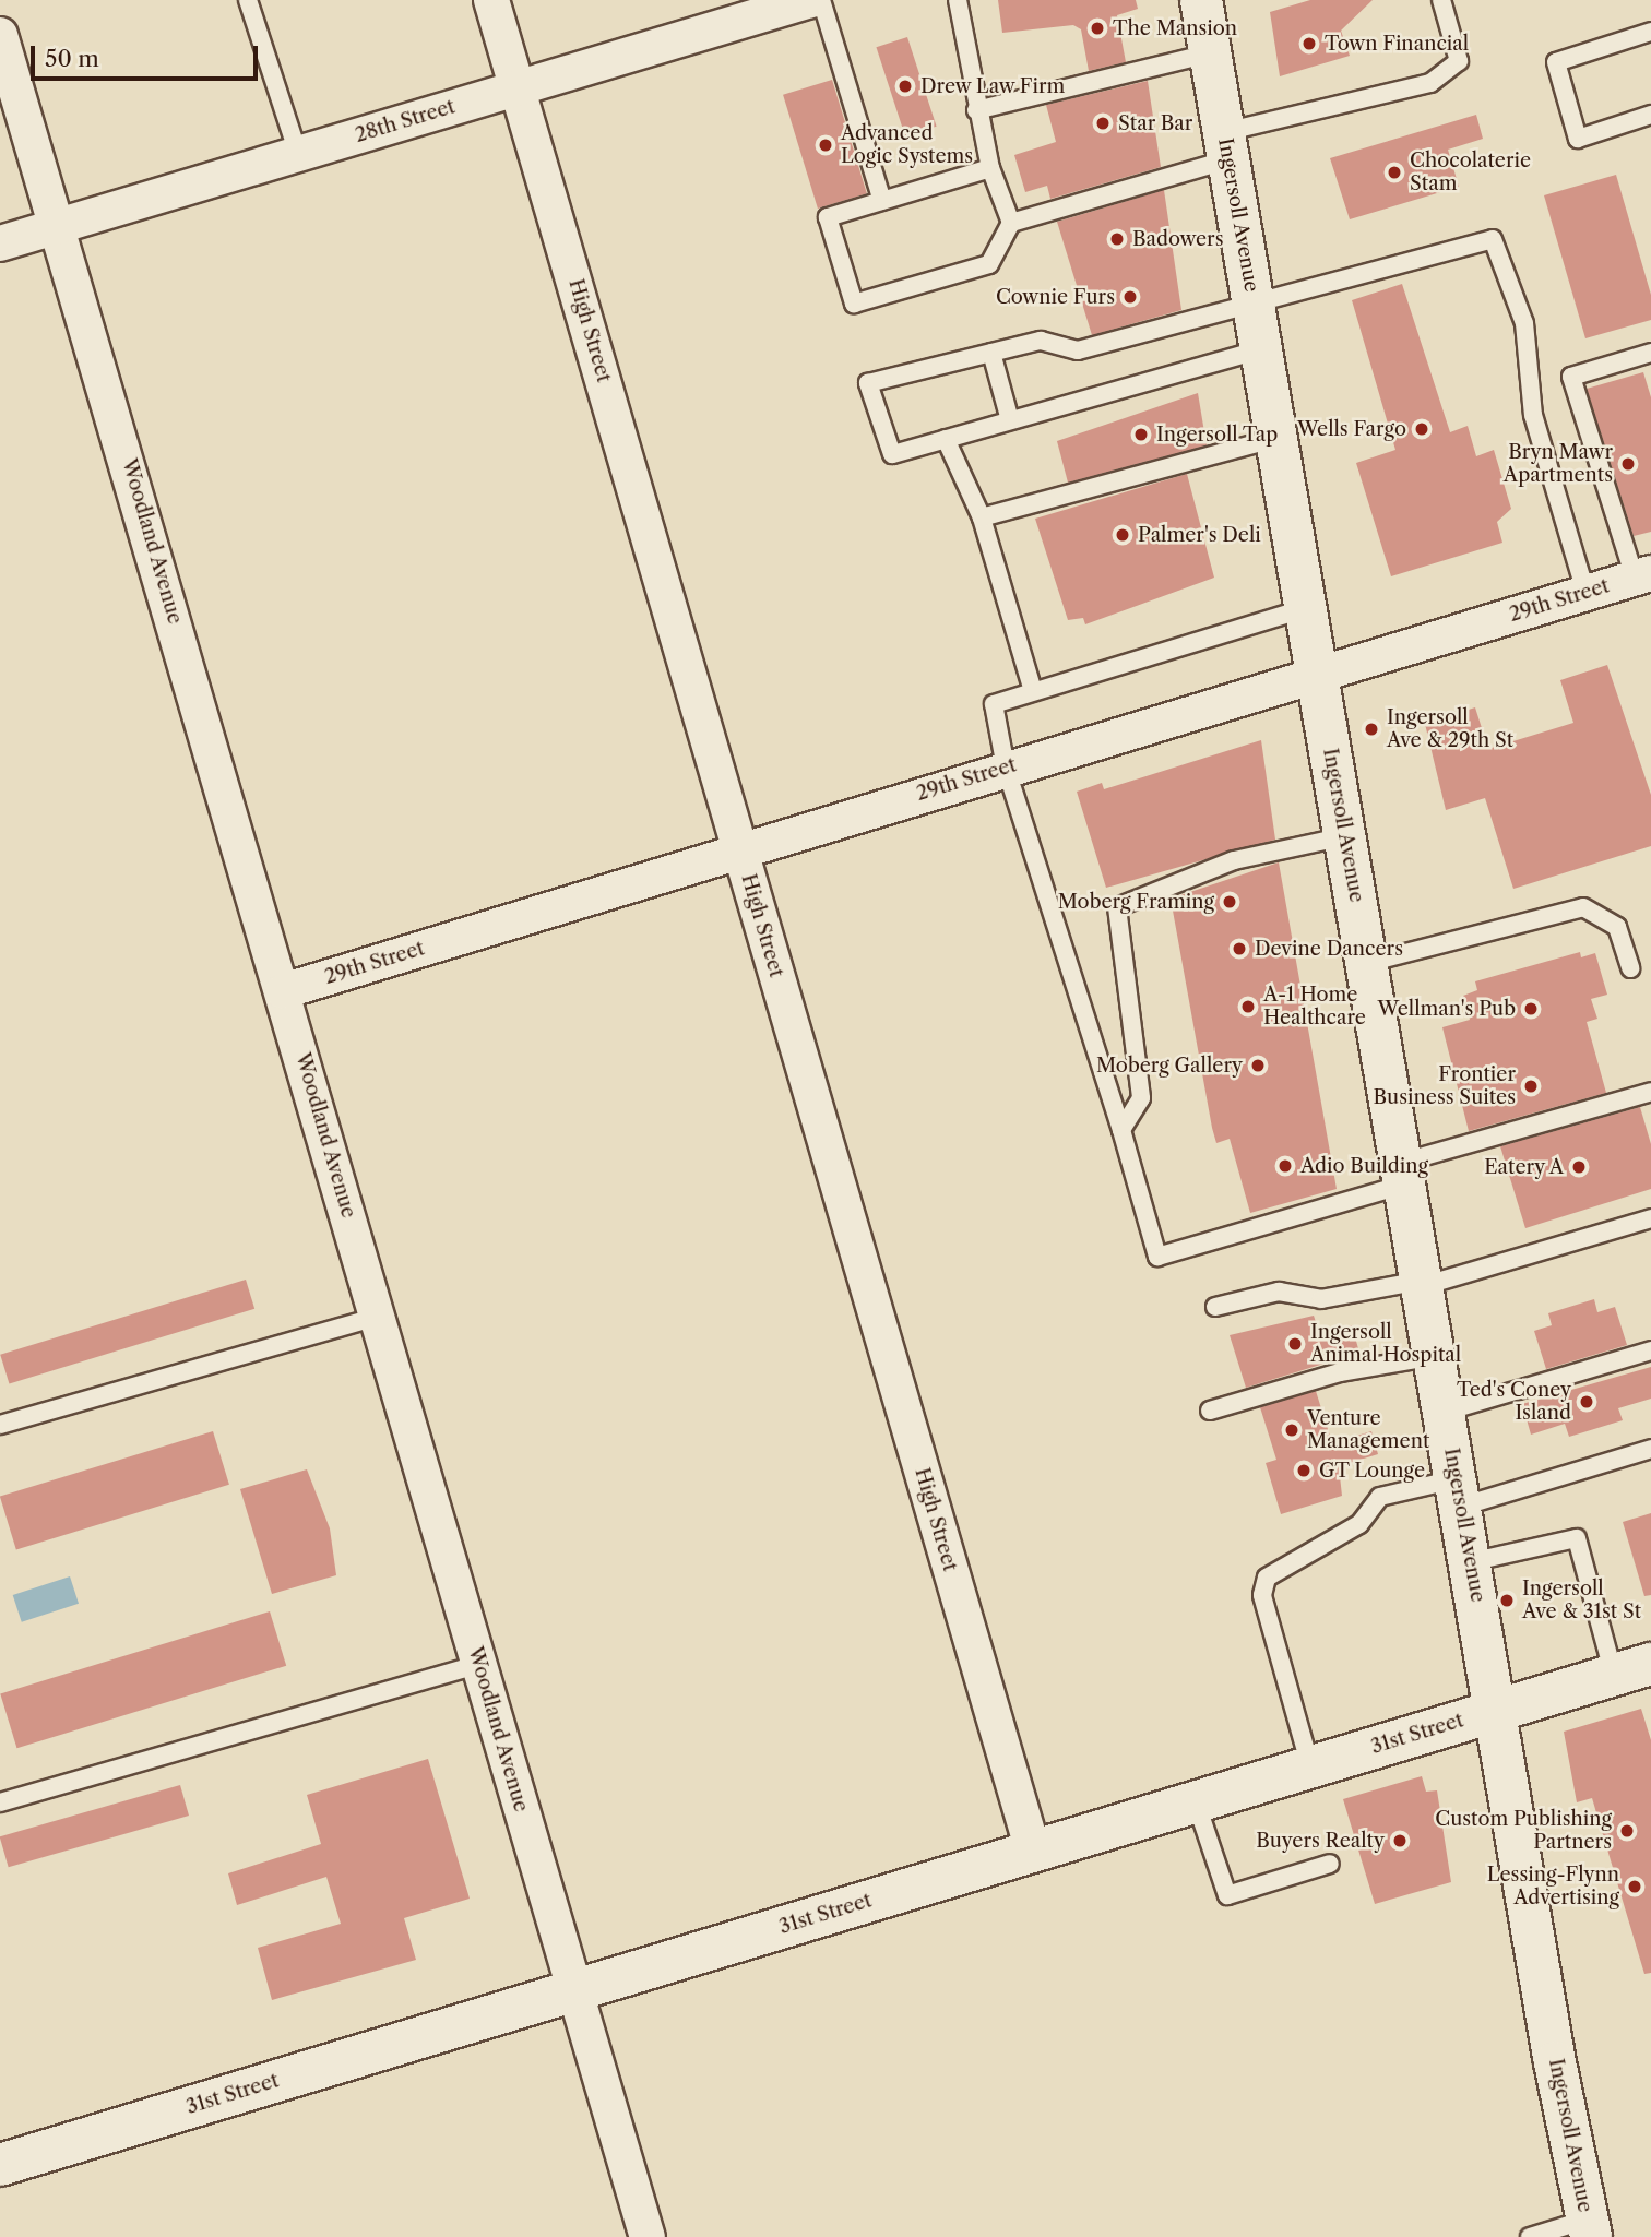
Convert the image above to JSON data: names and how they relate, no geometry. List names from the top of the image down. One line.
{"streets":{"main road":["Ingersoll Avenue","31st Street"],"street":["28th Street","High Street","Woodland Avenue","29th Street"]},"crossings":[["28th Street","High Street"],["28th Street","Woodland Avenue"],["Ingersoll Avenue","29th Street"],["Ingersoll Avenue","31st Street"],["High Street","29th Street"],["High Street","31st Street"],["Woodland Avenue","29th Street"],["Woodland Avenue","31st Street"]],"places":["The Mansion","Town Financial","Drew Law Firm","Star Bar","Advanced Logic Systems","Chocolaterie Stam","Badowers","Cownie Furs","Wells Fargo","Ingersoll Tap","Bryn Mawr Apartments","Palmer's Deli","Ingersoll Ave & 29th St","Moberg Framing","Devine Dancers","A-1 Home Healthcare","Wellman's Pub","Moberg Gallery","Frontier Business Suites","Adio Building","Eatery A","Ingersoll Animal Hospital","Ted's Coney Island","Venture Management","GT Lounge","Ingersoll Ave & 31st St","Custom Publishing Partners","Buyers Realty","Lessing-Flynn Advertising"],"scale_bar":"50 m"}
